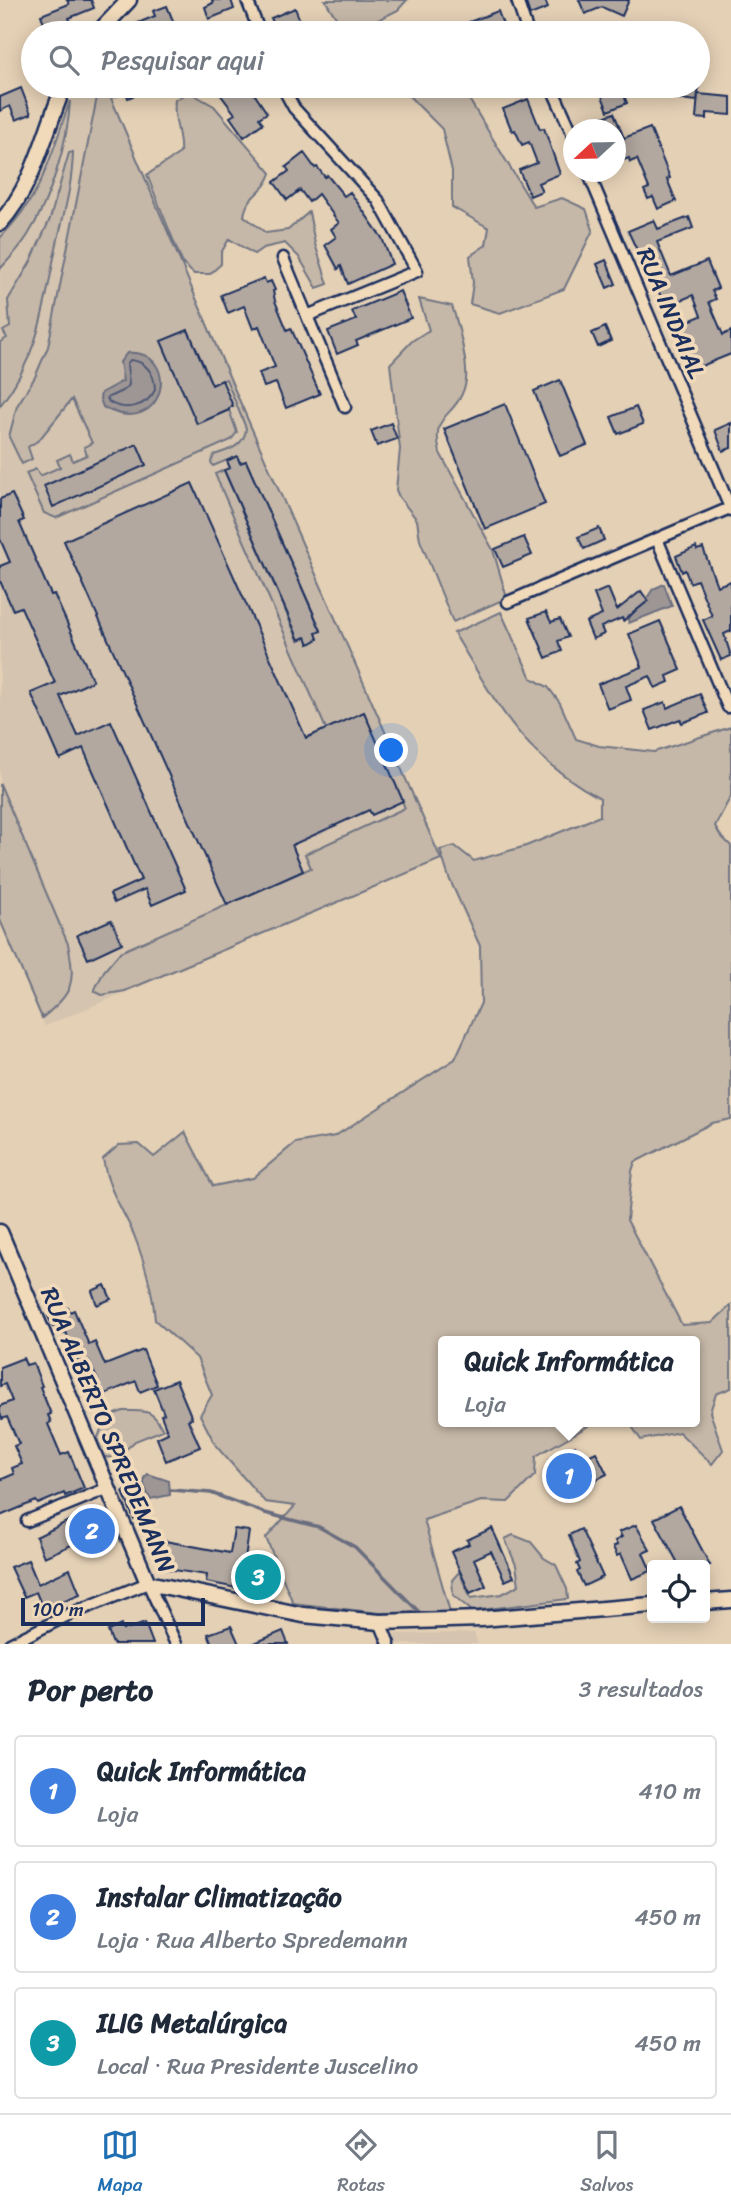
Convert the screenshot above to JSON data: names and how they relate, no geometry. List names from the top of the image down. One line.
{"streets":{"street":["RUA INDAIAL","RUA ALBERTO SPREDEMANN"]},"scale_bar":"100 m","north":"left","page":{"search":"Pesquisar aqui","popup":["Quick Informática","Loja"],"pins":["1","2","3"],"scale":"100 m","heading":["Por perto","3 resultados"],"list":[{"mark":"1","name":"Quick Informática","note":"Loja","value":"410 m"},{"mark":"2","name":"Instalar Climatização","note":"Loja · Rua Alberto Spredemann","value":"450 m"},{"mark":"3","name":"ILIG Metalúrgica","note":"Local · Rua Presidente Juscelino","value":"450 m"}],"nav":["Mapa","Rotas","Salvos"]}}
